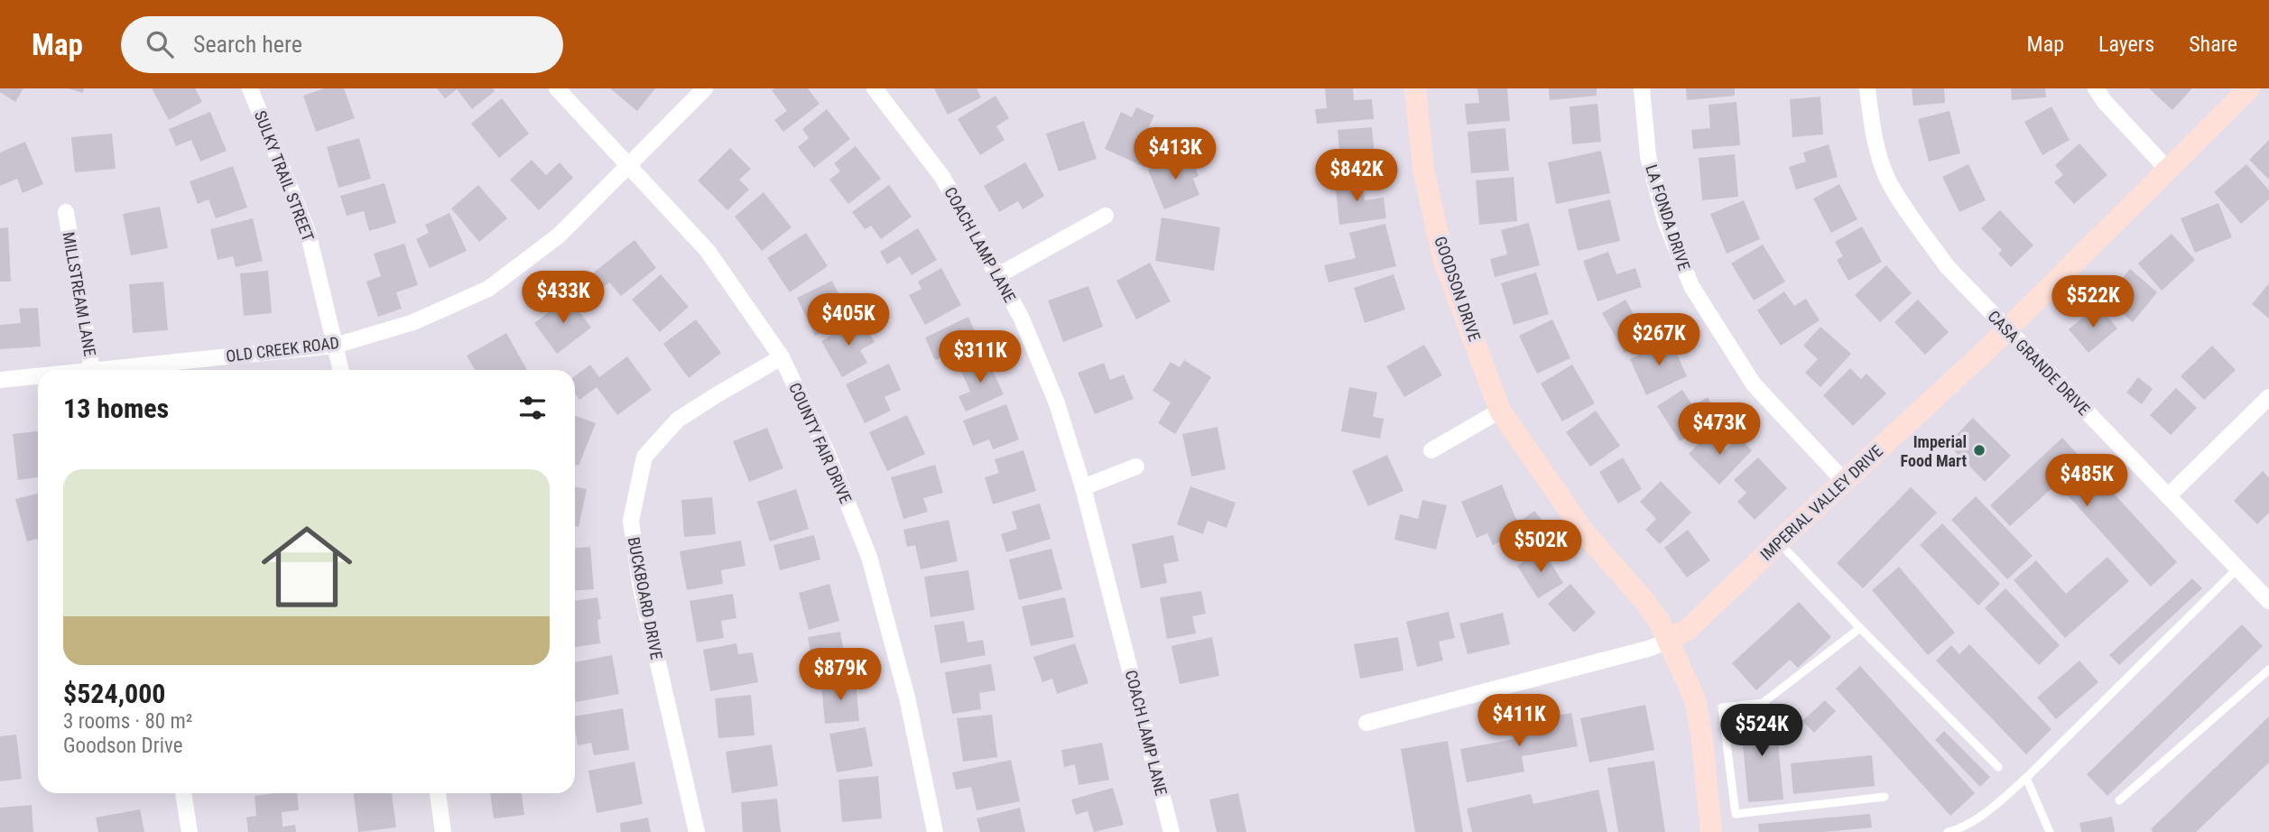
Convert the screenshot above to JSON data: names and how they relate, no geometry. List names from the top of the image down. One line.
{"streets":{"street":["SULKY TRAIL STREET","LA FONDA DRIVE","COACH LAMP LANE","GOODSON DRIVE","MILLSTREAM LANE","OLD CREEK ROAD","CASA GRANDE DRIVE","COUNTY FAIR DRIVE","IMPERIAL VALLEY DRIVE","BUCKBOARD DRIVE"]},"crossings":[["SULKY TRAIL STREET","OLD CREEK ROAD"],["LA FONDA DRIVE","IMPERIAL VALLEY DRIVE"],["GOODSON DRIVE","IMPERIAL VALLEY DRIVE"],["OLD CREEK ROAD","COUNTY FAIR DRIVE"],["CASA GRANDE DRIVE","IMPERIAL VALLEY DRIVE"],["COUNTY FAIR DRIVE","BUCKBOARD DRIVE"]],"places":["Imperial Food Mart"],"page":{"header":"Map","search":"Search here","nav":["Map","Layers","Share"],"price":["$413K","$842K","$433K","$522K","$405K","$267K","$311K","$473K","$485K","$502K","$879K","$411K","$524K"],"heading":"13 homes","list":[{"name":"$524,000","note":"3 rooms · 80 m² · Goodson Drive"}]}}
